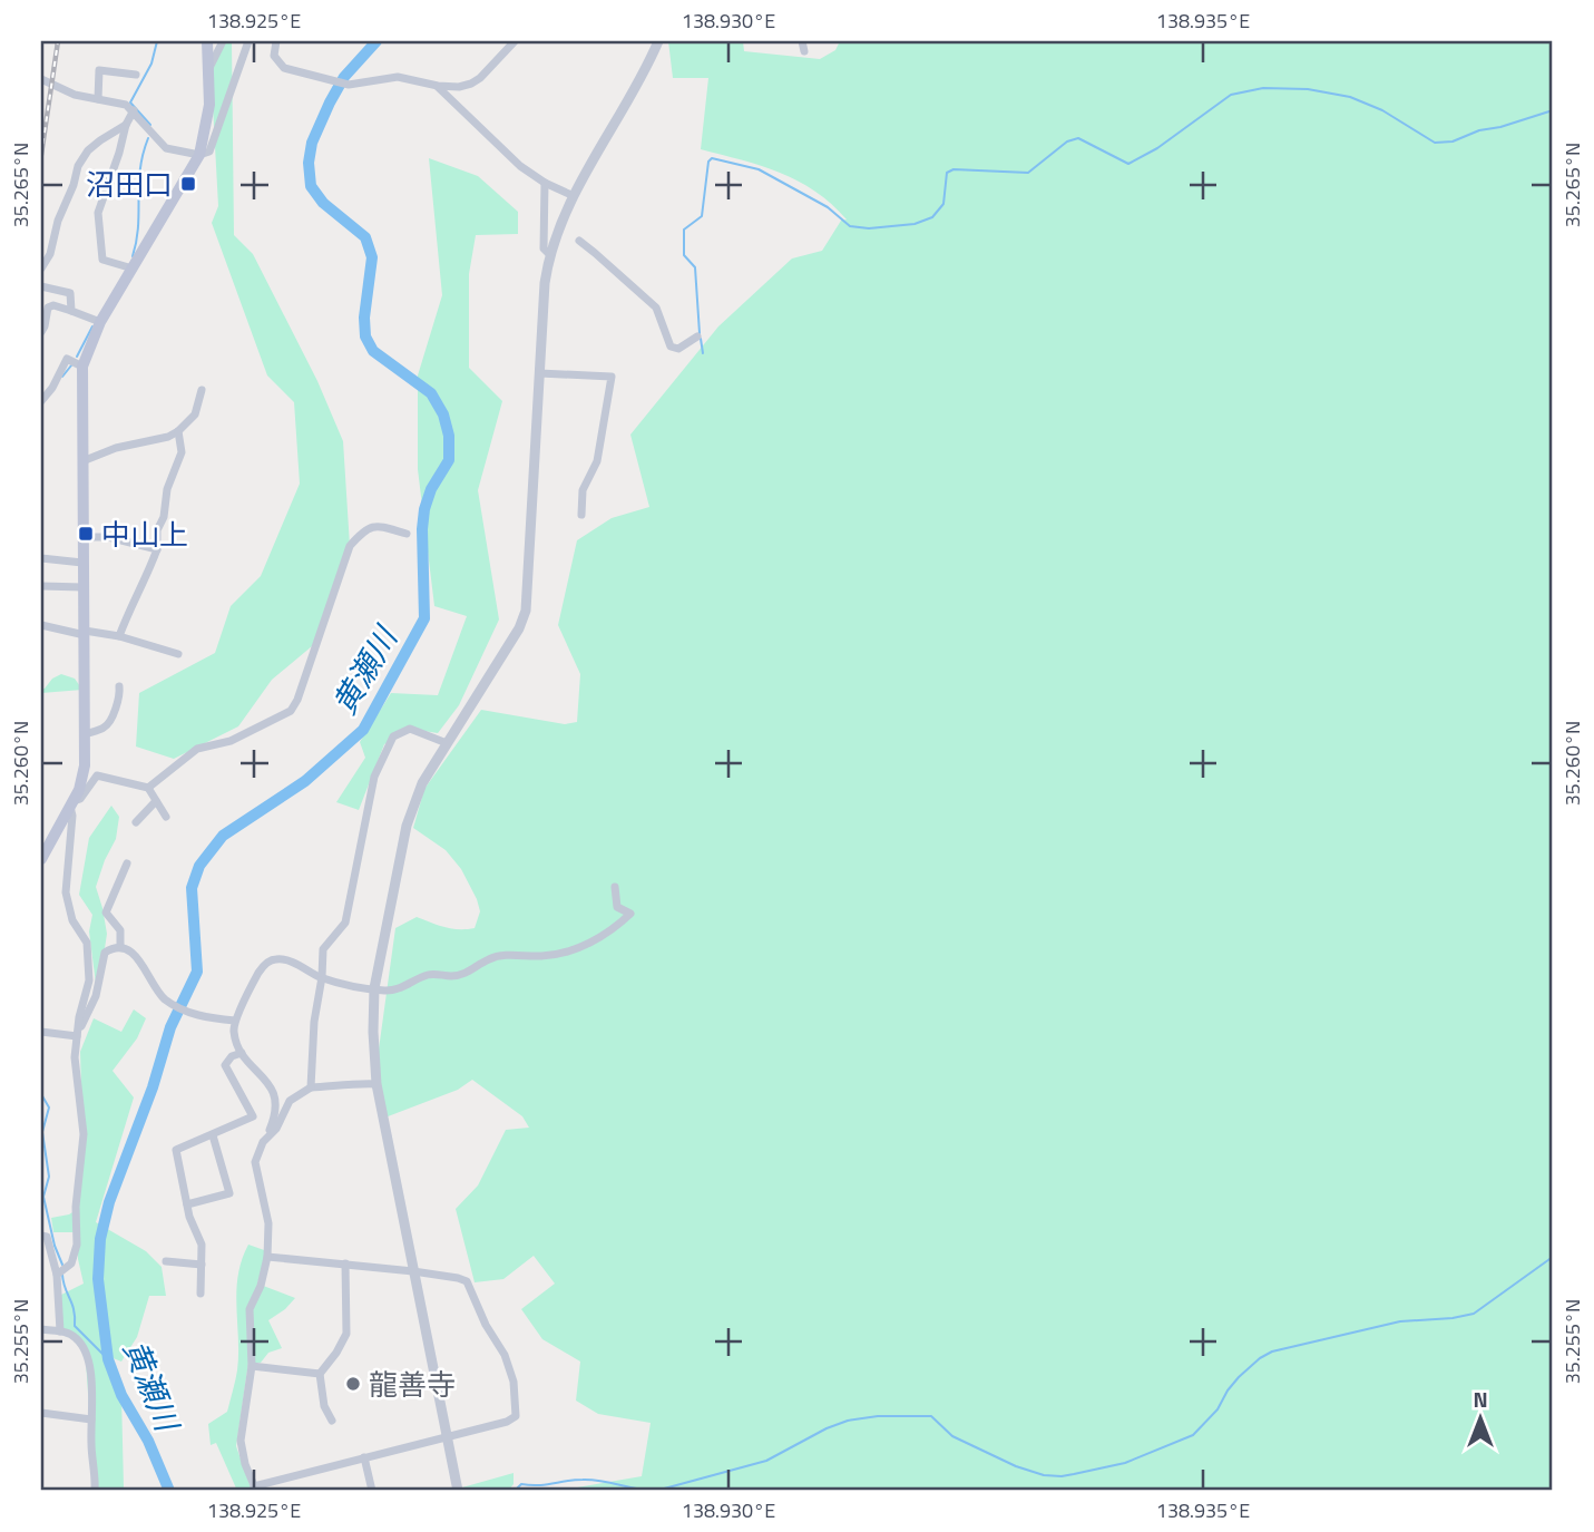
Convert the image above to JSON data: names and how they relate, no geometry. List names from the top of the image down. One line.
{"water":["黄瀬川"],"places":{"transit":["沼田口","中山上"],"other":["龍善寺"]},"north":"top","coordinates":["138.925°E","138.930°E","138.935°E","35.265°N","35.260°N","35.255°N"]}
